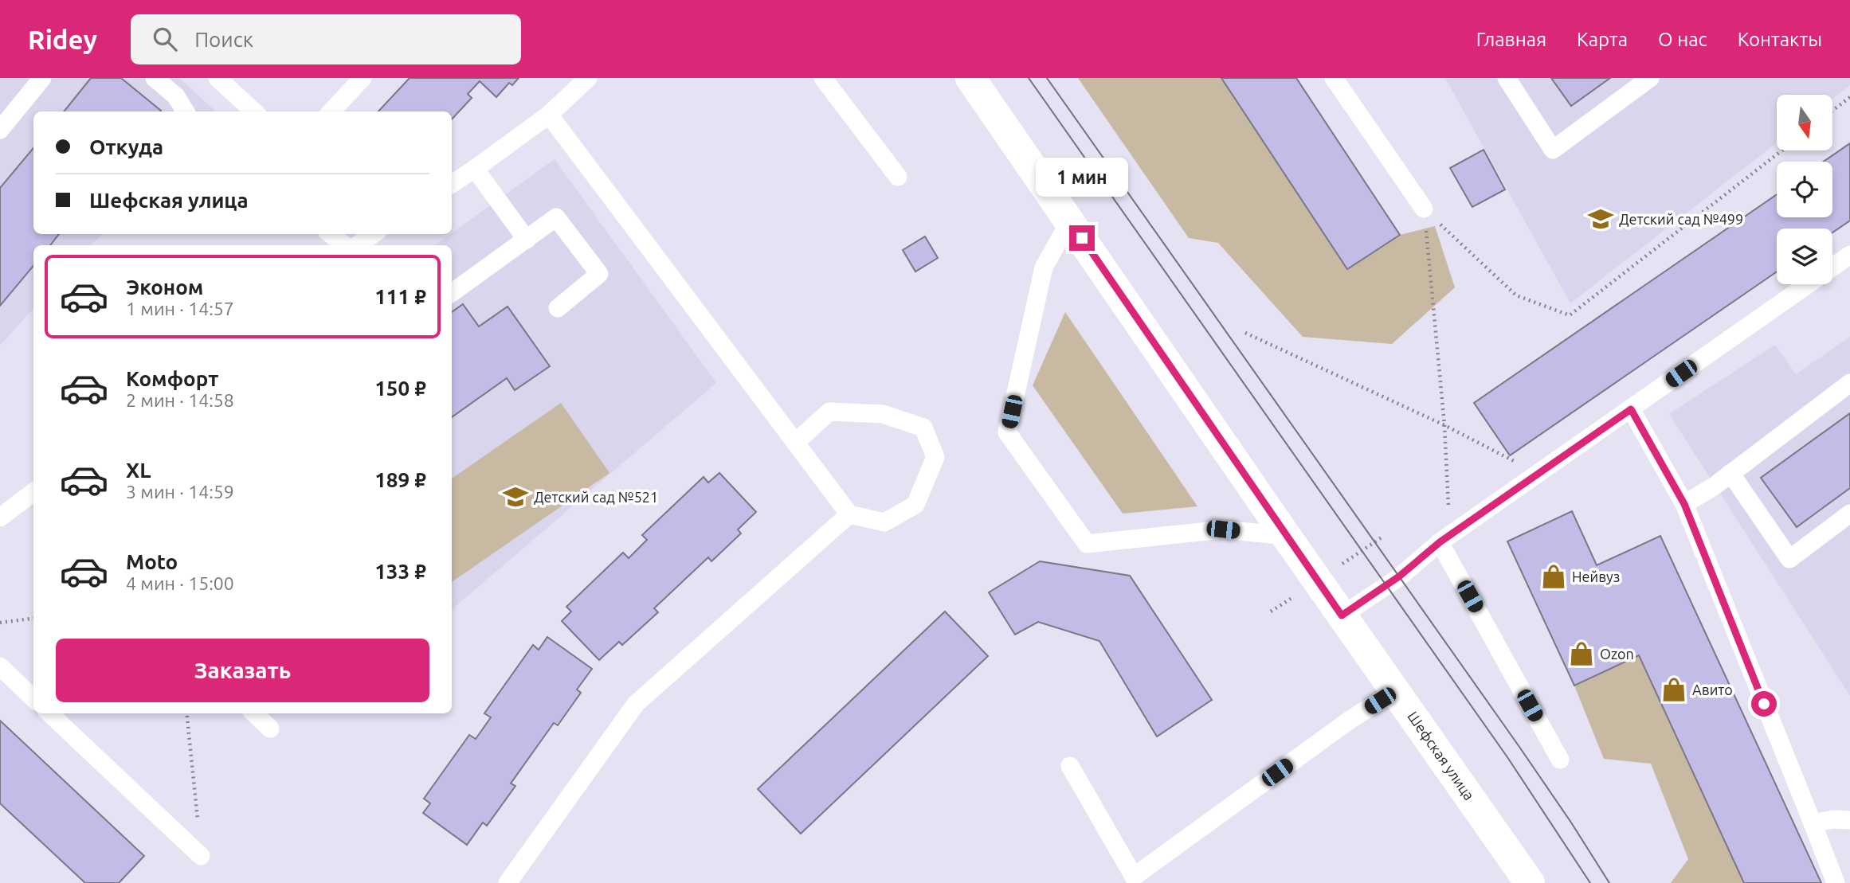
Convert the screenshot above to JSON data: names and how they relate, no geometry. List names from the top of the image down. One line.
{"streets":{"main road":["Шефская улица"]},"places":{"school or university":["Детский сад №499","Детский сад №521"],"shop":["Нейвуз","Ozon","Авито"]},"north":"bottom","page":{"header":"Ridey","search":"Поиск","nav":["Главная","Карта","О нас","Контакты"],"banner":["Откуда","Шефская улица"],"bubble":"1 мин","list":[{"name":"Эконом","note":"1 мин · 14:57","value":"111 ₽"},{"name":"Комфорт","note":"2 мин · 14:58","value":"150 ₽"},{"name":"XL","note":"3 мин · 14:59","value":"189 ₽"},{"name":"Moto","note":"4 мин · 15:00","value":"133 ₽"}],"buttons":"Заказать"}}
